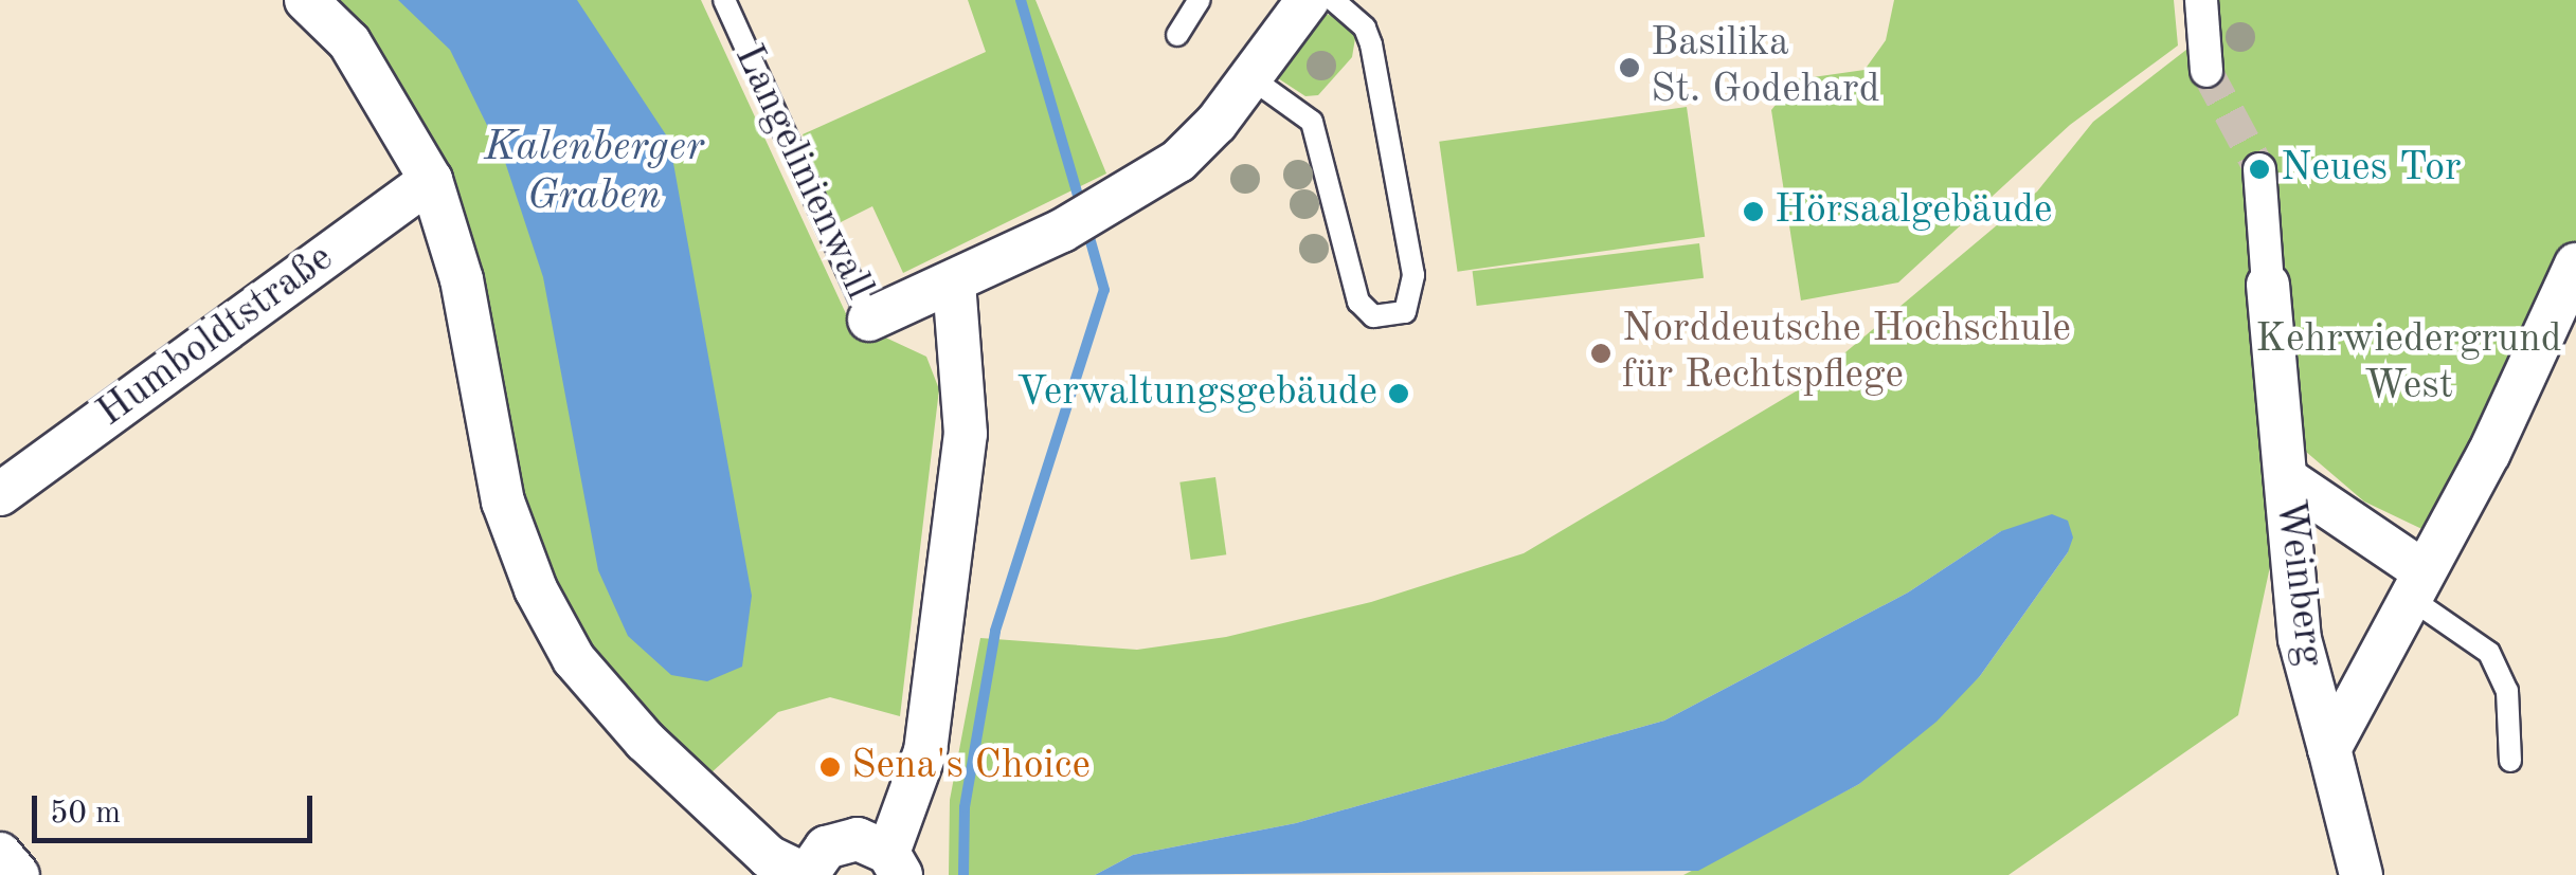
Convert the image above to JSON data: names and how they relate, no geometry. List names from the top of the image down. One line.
{"streets":{"street":["Langelinienwall","Humboldtstraße","Weinberg"]},"water":["Kalenberger Graben"],"parks":["Kehrwiedergrund West"],"places":["Basilika St. Godehard","Neues Tor","Hörsaalgebäude","Norddeutsche Hochschule für Rechtspflege","Verwaltungsgebäude","Sena's Choice"],"scale_bar":"50 m"}
